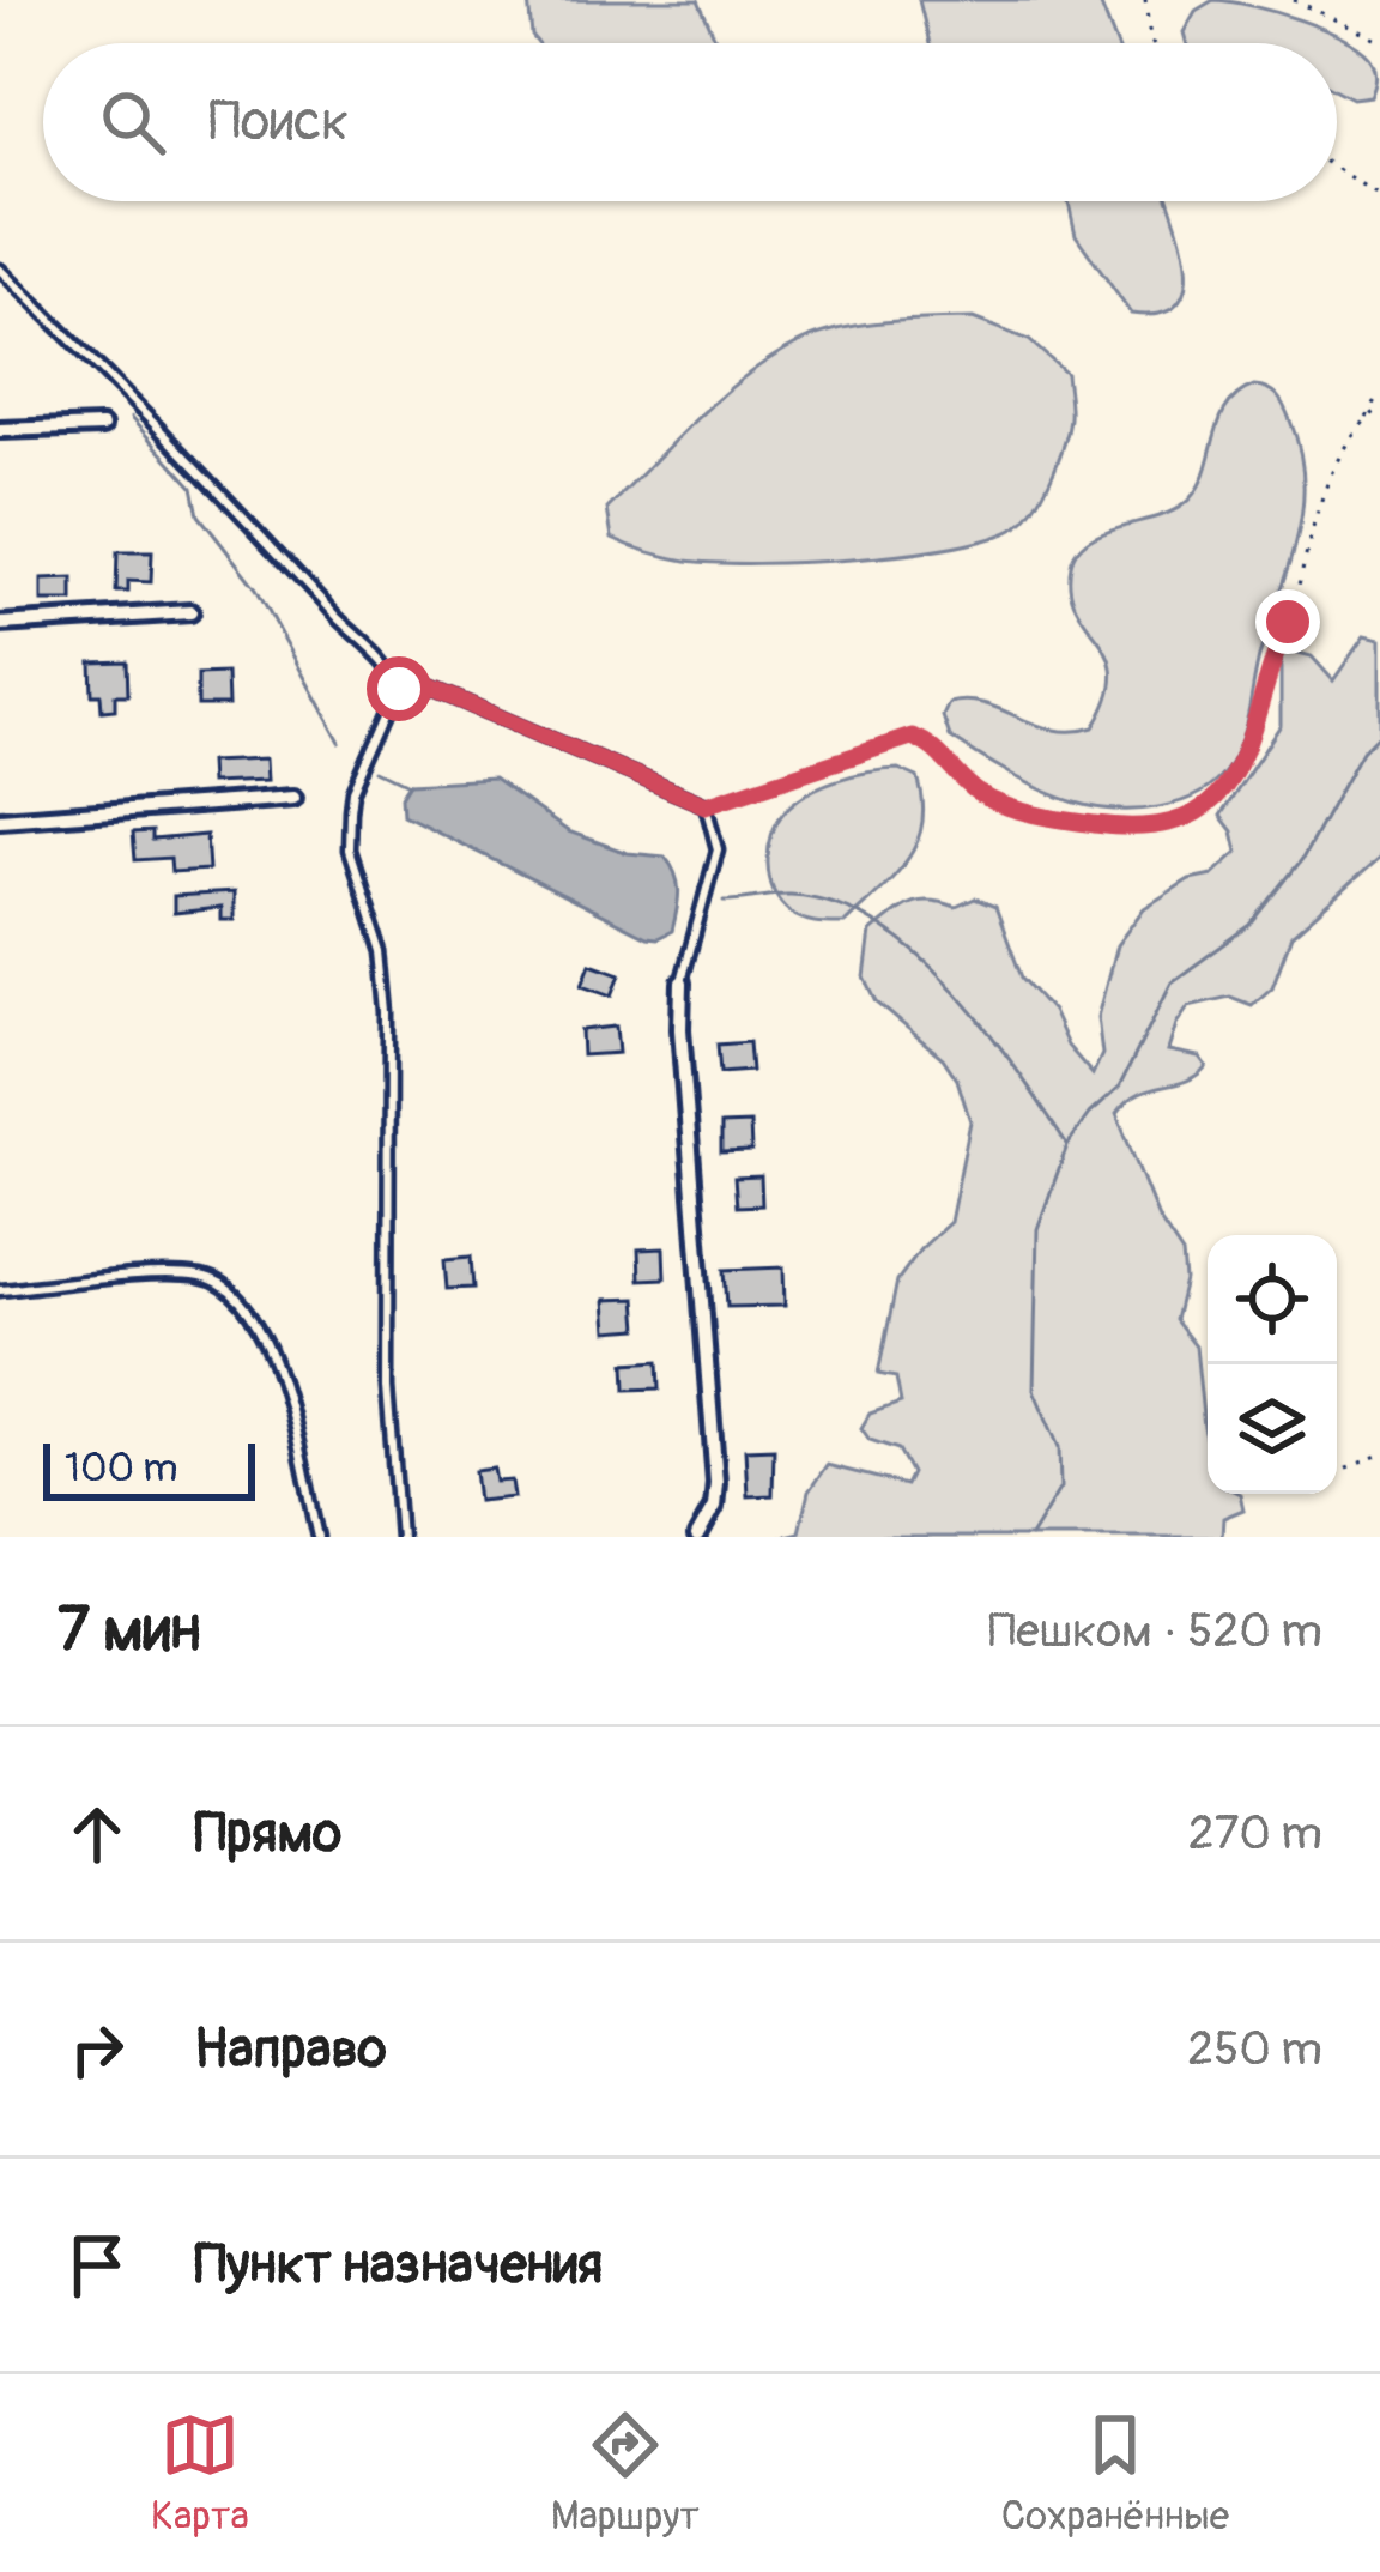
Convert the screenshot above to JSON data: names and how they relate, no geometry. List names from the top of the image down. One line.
{"scale_bar":"100 m","page":{"search":"Поиск","scale":"100 m","heading":["7 мин","Пешком · 520 m"],"list":[["Прямо","270 m"],["Направо","250 m"],"Пункт назначения"],"nav":["Карта","Маршрут","Сохранённые"]}}
